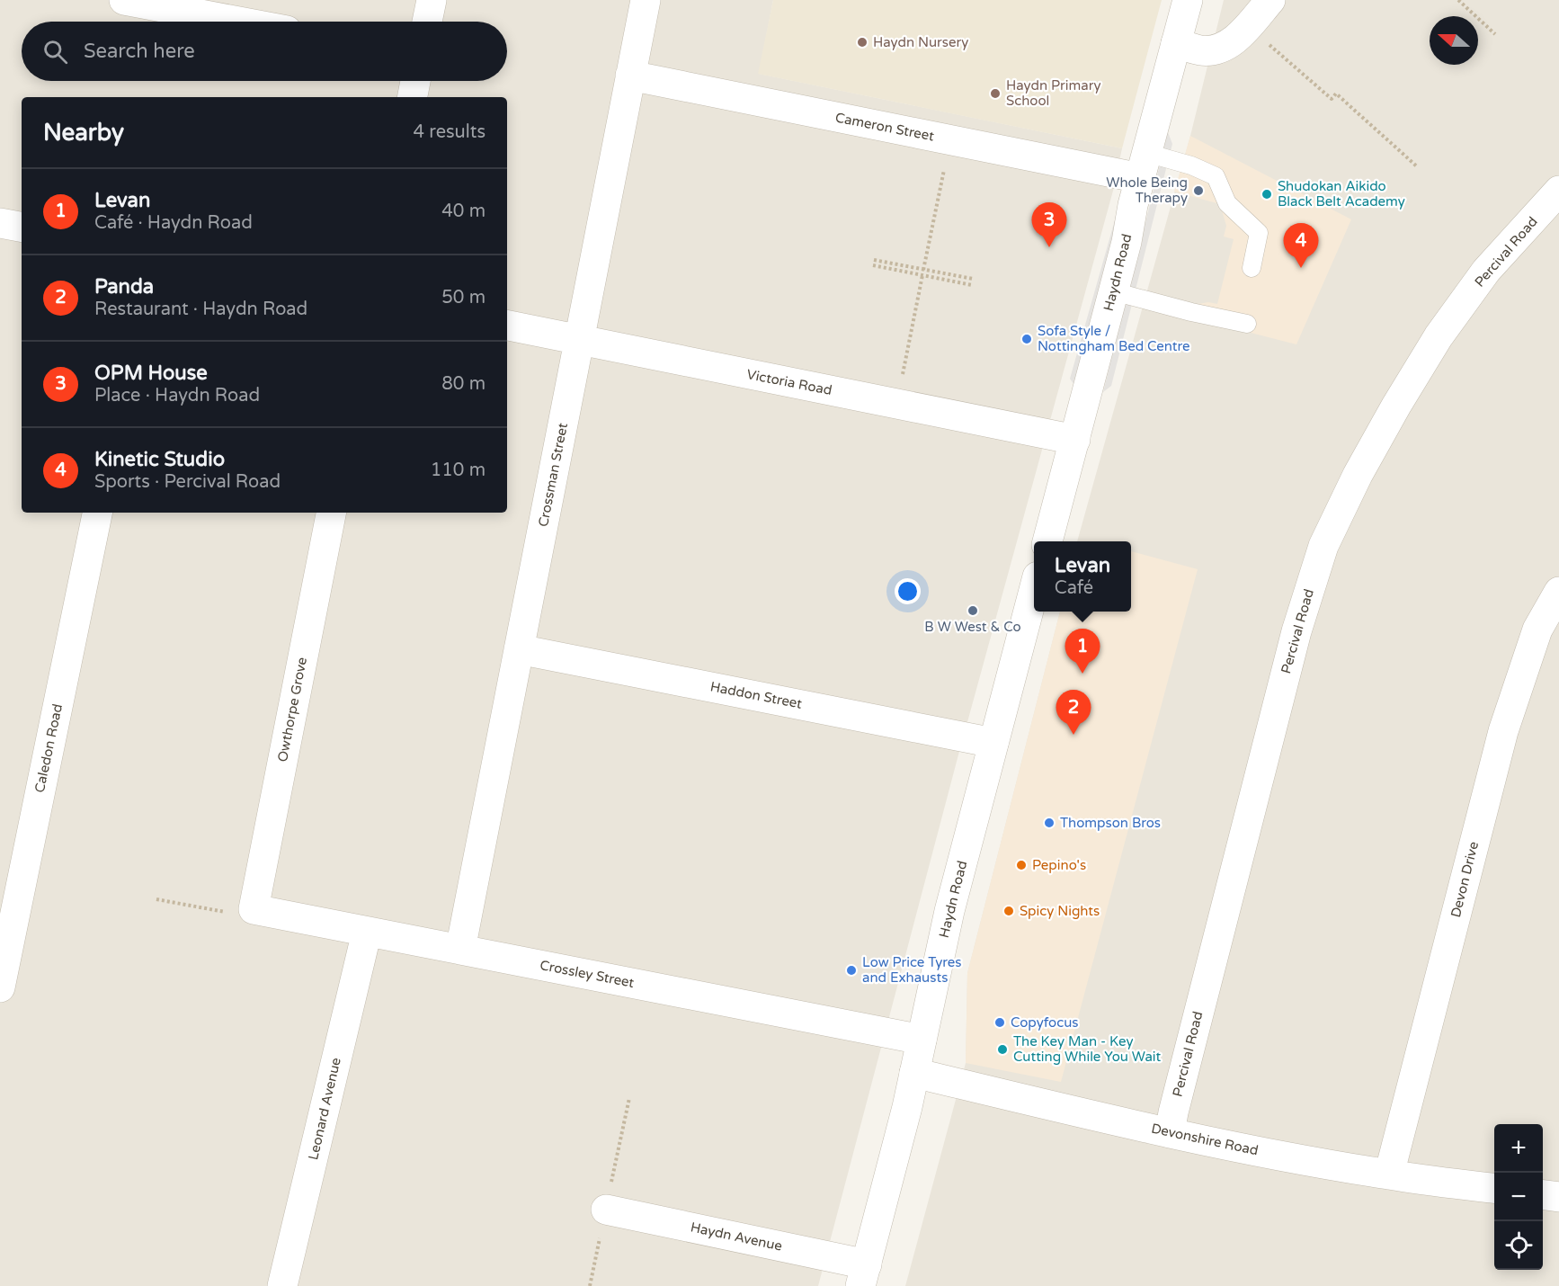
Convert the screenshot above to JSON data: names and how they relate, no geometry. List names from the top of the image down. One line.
{"streets":{"street":["Cameron Street","Percival Road","Haydn Road","Victoria Road","Crossman Street","Haddon Street","Owthorpe Grove","Caledon Road","Devon Drive","Crossley Street","Leonard Avenue","Devonshire Road","Haydn Avenue"]},"crossings":[["Cameron Street","Haydn Road"],["Cameron Street","Crossman Street"],["Percival Road","Devonshire Road"],["Haydn Road","Victoria Road"],["Haydn Road","Haddon Street"],["Haydn Road","Crossley Street"],["Haydn Road","Devonshire Road"],["Haydn Road","Haydn Avenue"],["Victoria Road","Crossman Street"],["Crossman Street","Haddon Street"],["Crossman Street","Crossley Street"],["Owthorpe Grove","Crossley Street"],["Devon Drive","Devonshire Road"],["Crossley Street","Leonard Avenue"]],"places":["Haydn Nursery","Haydn Primary School","Whole Being Therapy","Shudokan Aikido Black Belt Academy","Sofa Style / Nottingham Bed Centre","B W West & Co","Thompson Bros","Pepino's","Spicy Nights","Low Price Tyres and Exhausts","Copyfocus","The Key Man - Key Cutting While You Wait"],"north":"left","page":{"search":"Search here","heading":["Nearby","4 results"],"list":[{"mark":"1","name":"Levan","note":"Café · Haydn Road","value":"40 m"},{"mark":"2","name":"Panda","note":"Restaurant · Haydn Road","value":"50 m"},{"mark":"3","name":"OPM House","note":"Place · Haydn Road","value":"80 m"},{"mark":"4","name":"Kinetic Studio","note":"Sports · Percival Road","value":"110 m"}],"pins":["3","4","1","2"],"popup":["Levan","Café"],"map_buttons":["+","−"]}}
